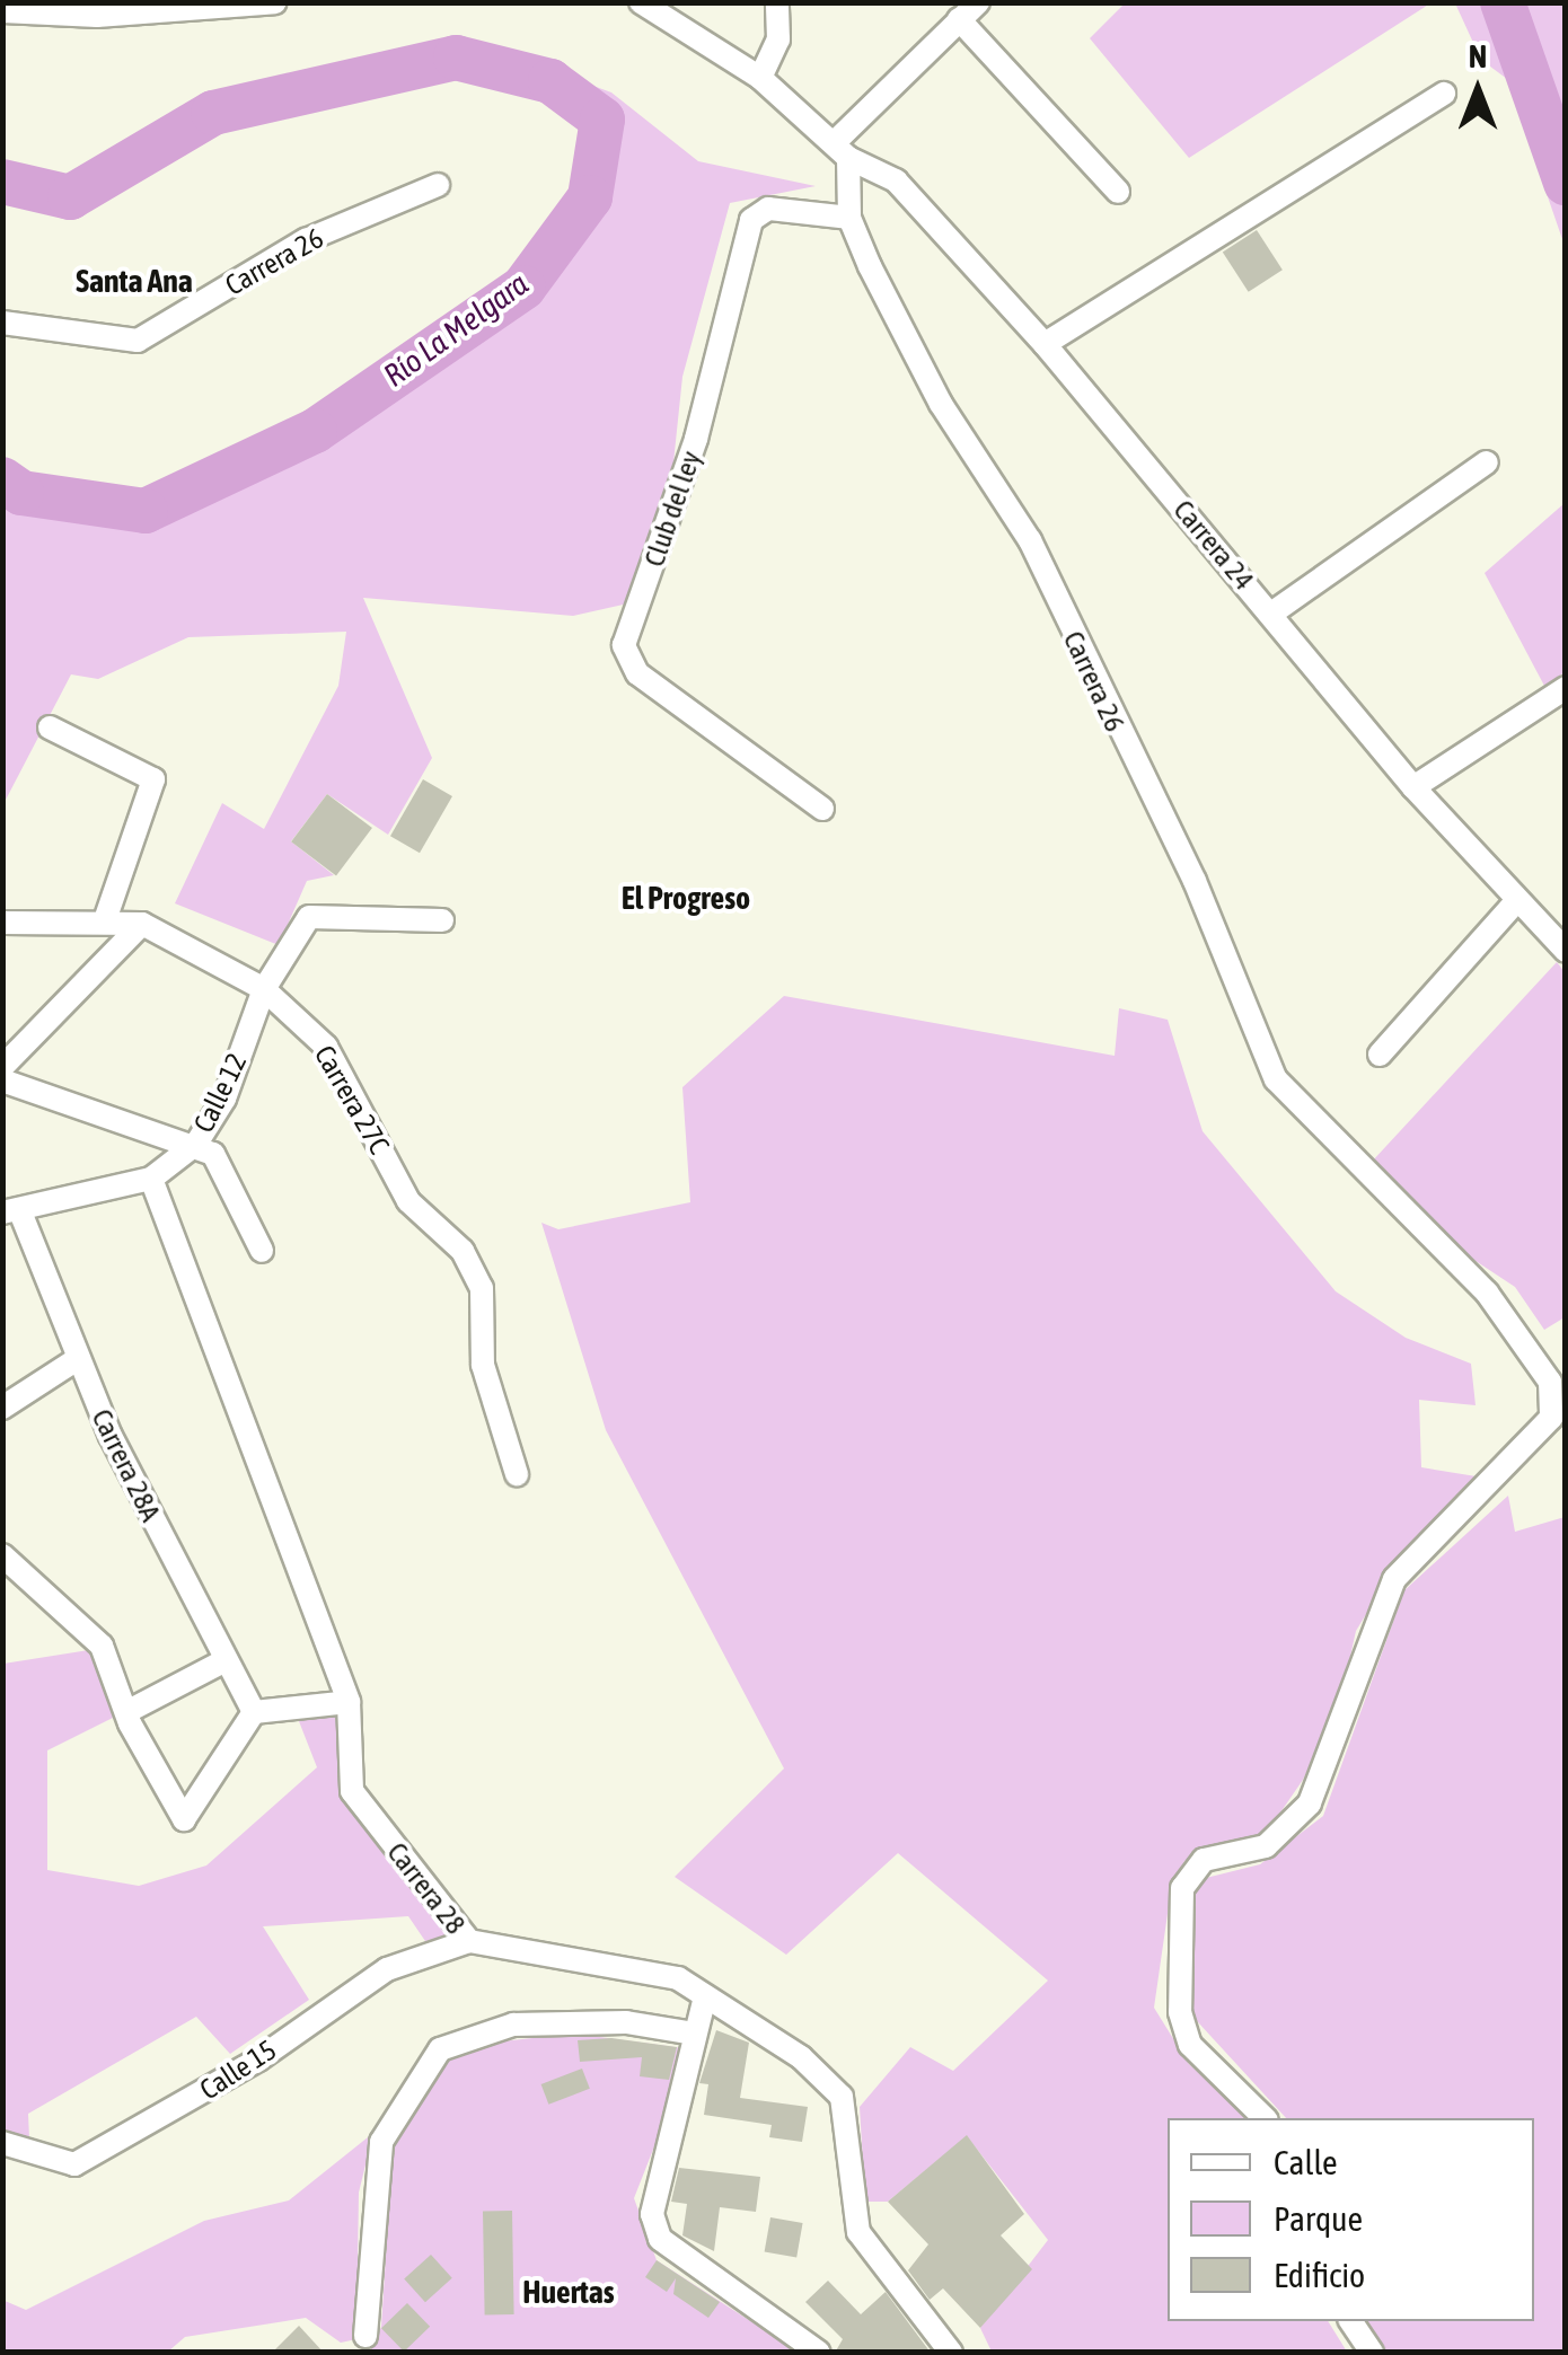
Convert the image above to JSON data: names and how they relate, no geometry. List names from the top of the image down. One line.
{"streets":{"street":["Carrera 26","Club del ley","Carrera 24","Calle 12","Carrera 27C","Carrera 28A","Carrera 28","Calle 15"]},"crossings":[["Carrera 26","Club del ley"],["Carrera 26","Carrera 24"],["Calle 12","Carrera 27C"],["Calle 12","Carrera 28A"],["Calle 12","Carrera 28"],["Carrera 28","Calle 15"]],"districts":["Santa Ana","El Progreso","Huertas"],"water":["Río La Melgara"],"legend":["Calle","Parque","Edificio"],"north":"top"}
